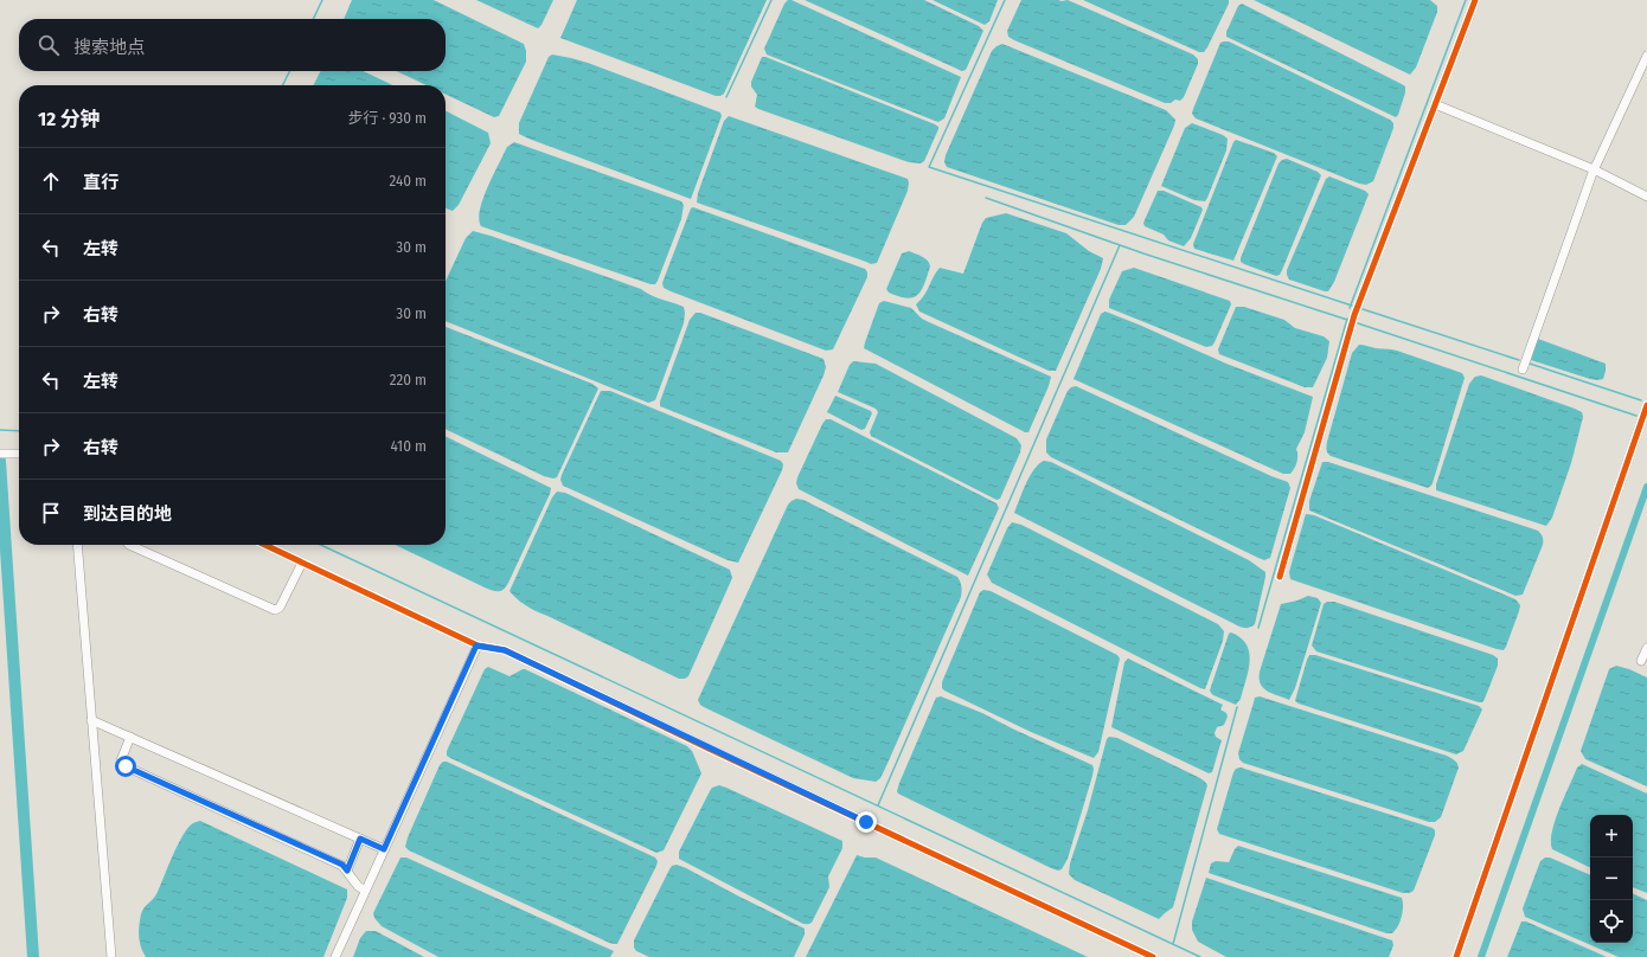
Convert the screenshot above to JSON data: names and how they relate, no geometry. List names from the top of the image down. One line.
{"page":{"search":"搜索地点","heading":["12 分钟","步行 · 930 m"],"list":[["直行","240 m"],["左转","30 m"],["右转","30 m"],["左转","220 m"],["右转","410 m"],"到达目的地"],"map_buttons":["+","−"]}}
